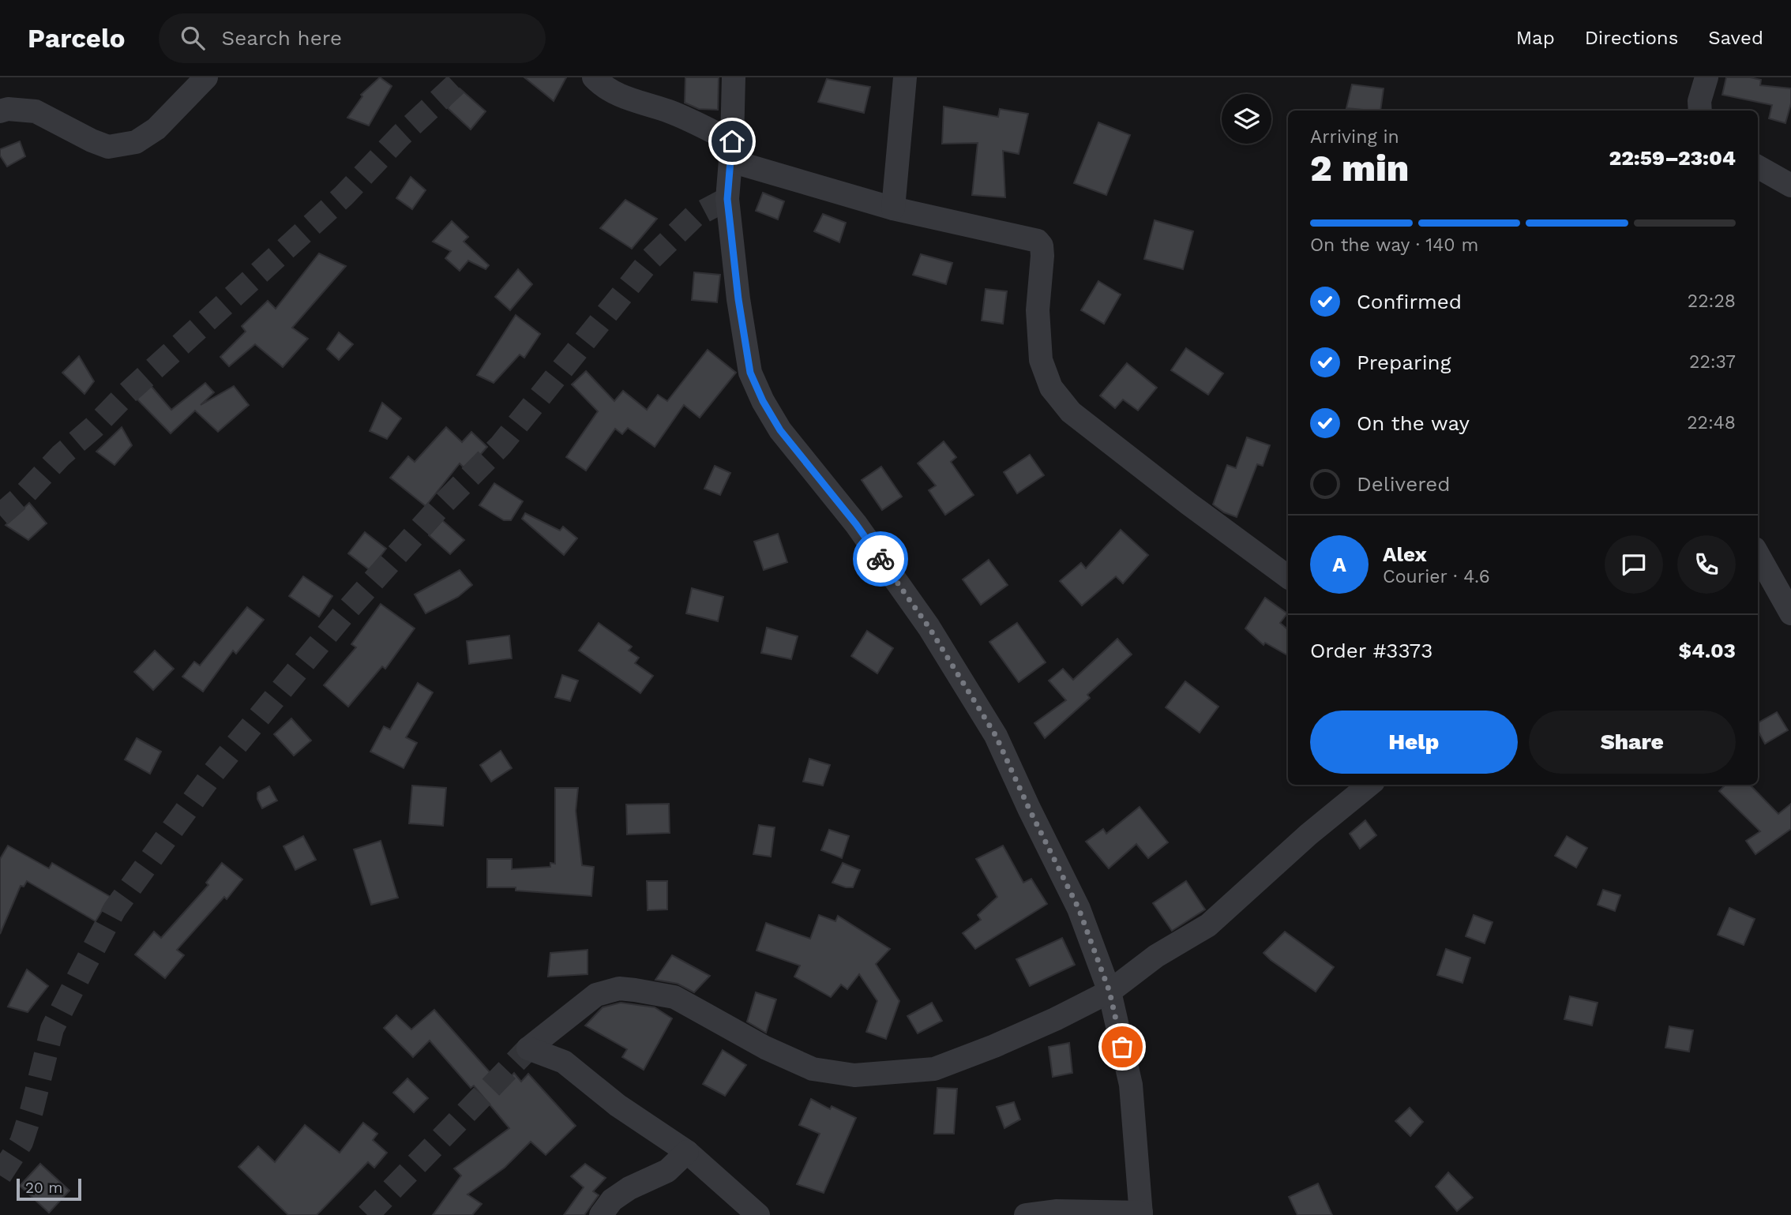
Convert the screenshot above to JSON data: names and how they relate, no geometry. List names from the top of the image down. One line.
{"scale_bar":"20 m","page":{"header":"Parcelo","search":"Search here","nav":["Map","Directions","Saved"],"heading":["2 min","Arriving in","22:59–23:04"],"panel":["Alex","Courier · 4.6","Order #3373","$4.03"],"bar":"On the way · 140 m","list":[["Confirmed","22:28"],["Preparing","22:37"],["On the way","22:48"],"Delivered"],"round":"A","buttons":["Help","Share"],"scale":"20 m"}}
